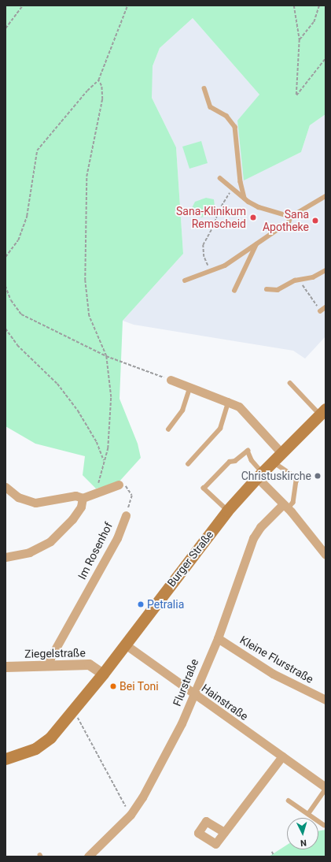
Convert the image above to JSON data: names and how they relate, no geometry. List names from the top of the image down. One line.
{"streets":{"main road":["Burger Straße"],"street":["Im Rosenhof","Ziegelstraße","Kleine Flurstraße","Flurstraße","Hainstraße"]},"crossings":[["Im Rosenhof","Ziegelstraße"],["Burger Straße","Ziegelstraße"],["Burger Straße","Hainstraße"],["Kleine Flurstraße","Flurstraße"],["Flurstraße","Hainstraße"]],"places":["Sana-Klinikum Remscheid","Sana Apotheke","Christuskirche","Petralia","Bei Toni"],"north":"bottom"}
